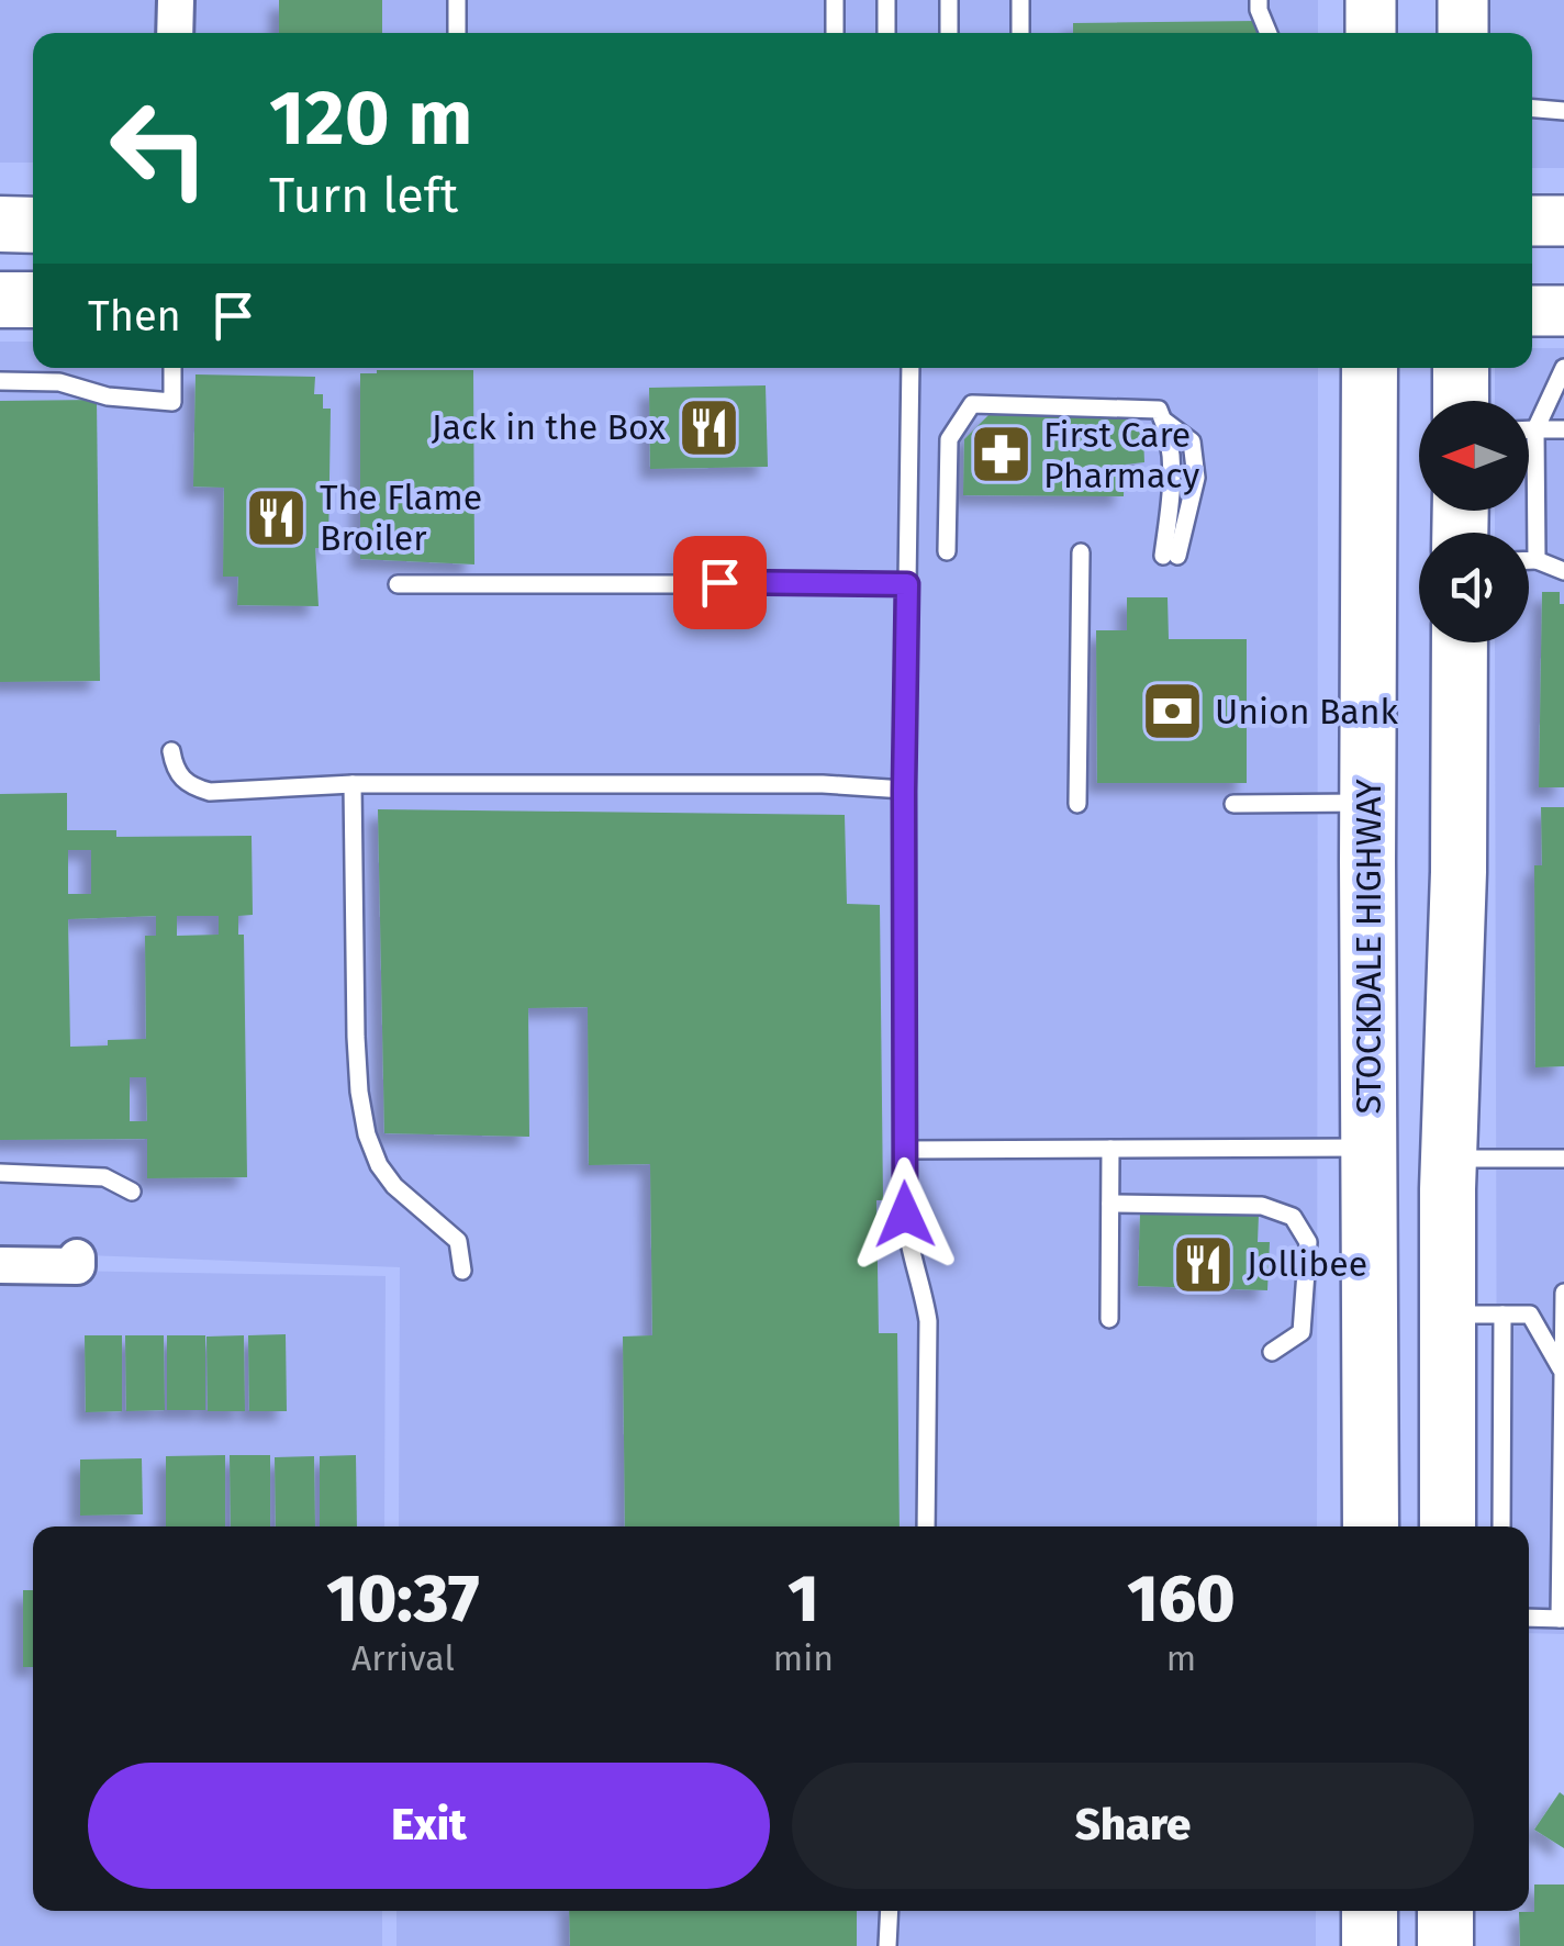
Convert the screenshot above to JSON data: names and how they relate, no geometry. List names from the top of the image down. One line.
{"streets":{"main road":["STOCKDALE HIGHWAY"]},"places":{"restaurant":["Jack in the Box","The Flame Broiler","Jollibee"],"pharmacy":["First Care Pharmacy"],"bank":["Union Bank"]},"north":"left","page":{"turn":["120 m","Turn left"],"then":"Then","eta":["10:37","Arrival","1","min","160","m"],"buttons":["Exit","Share"]}}
